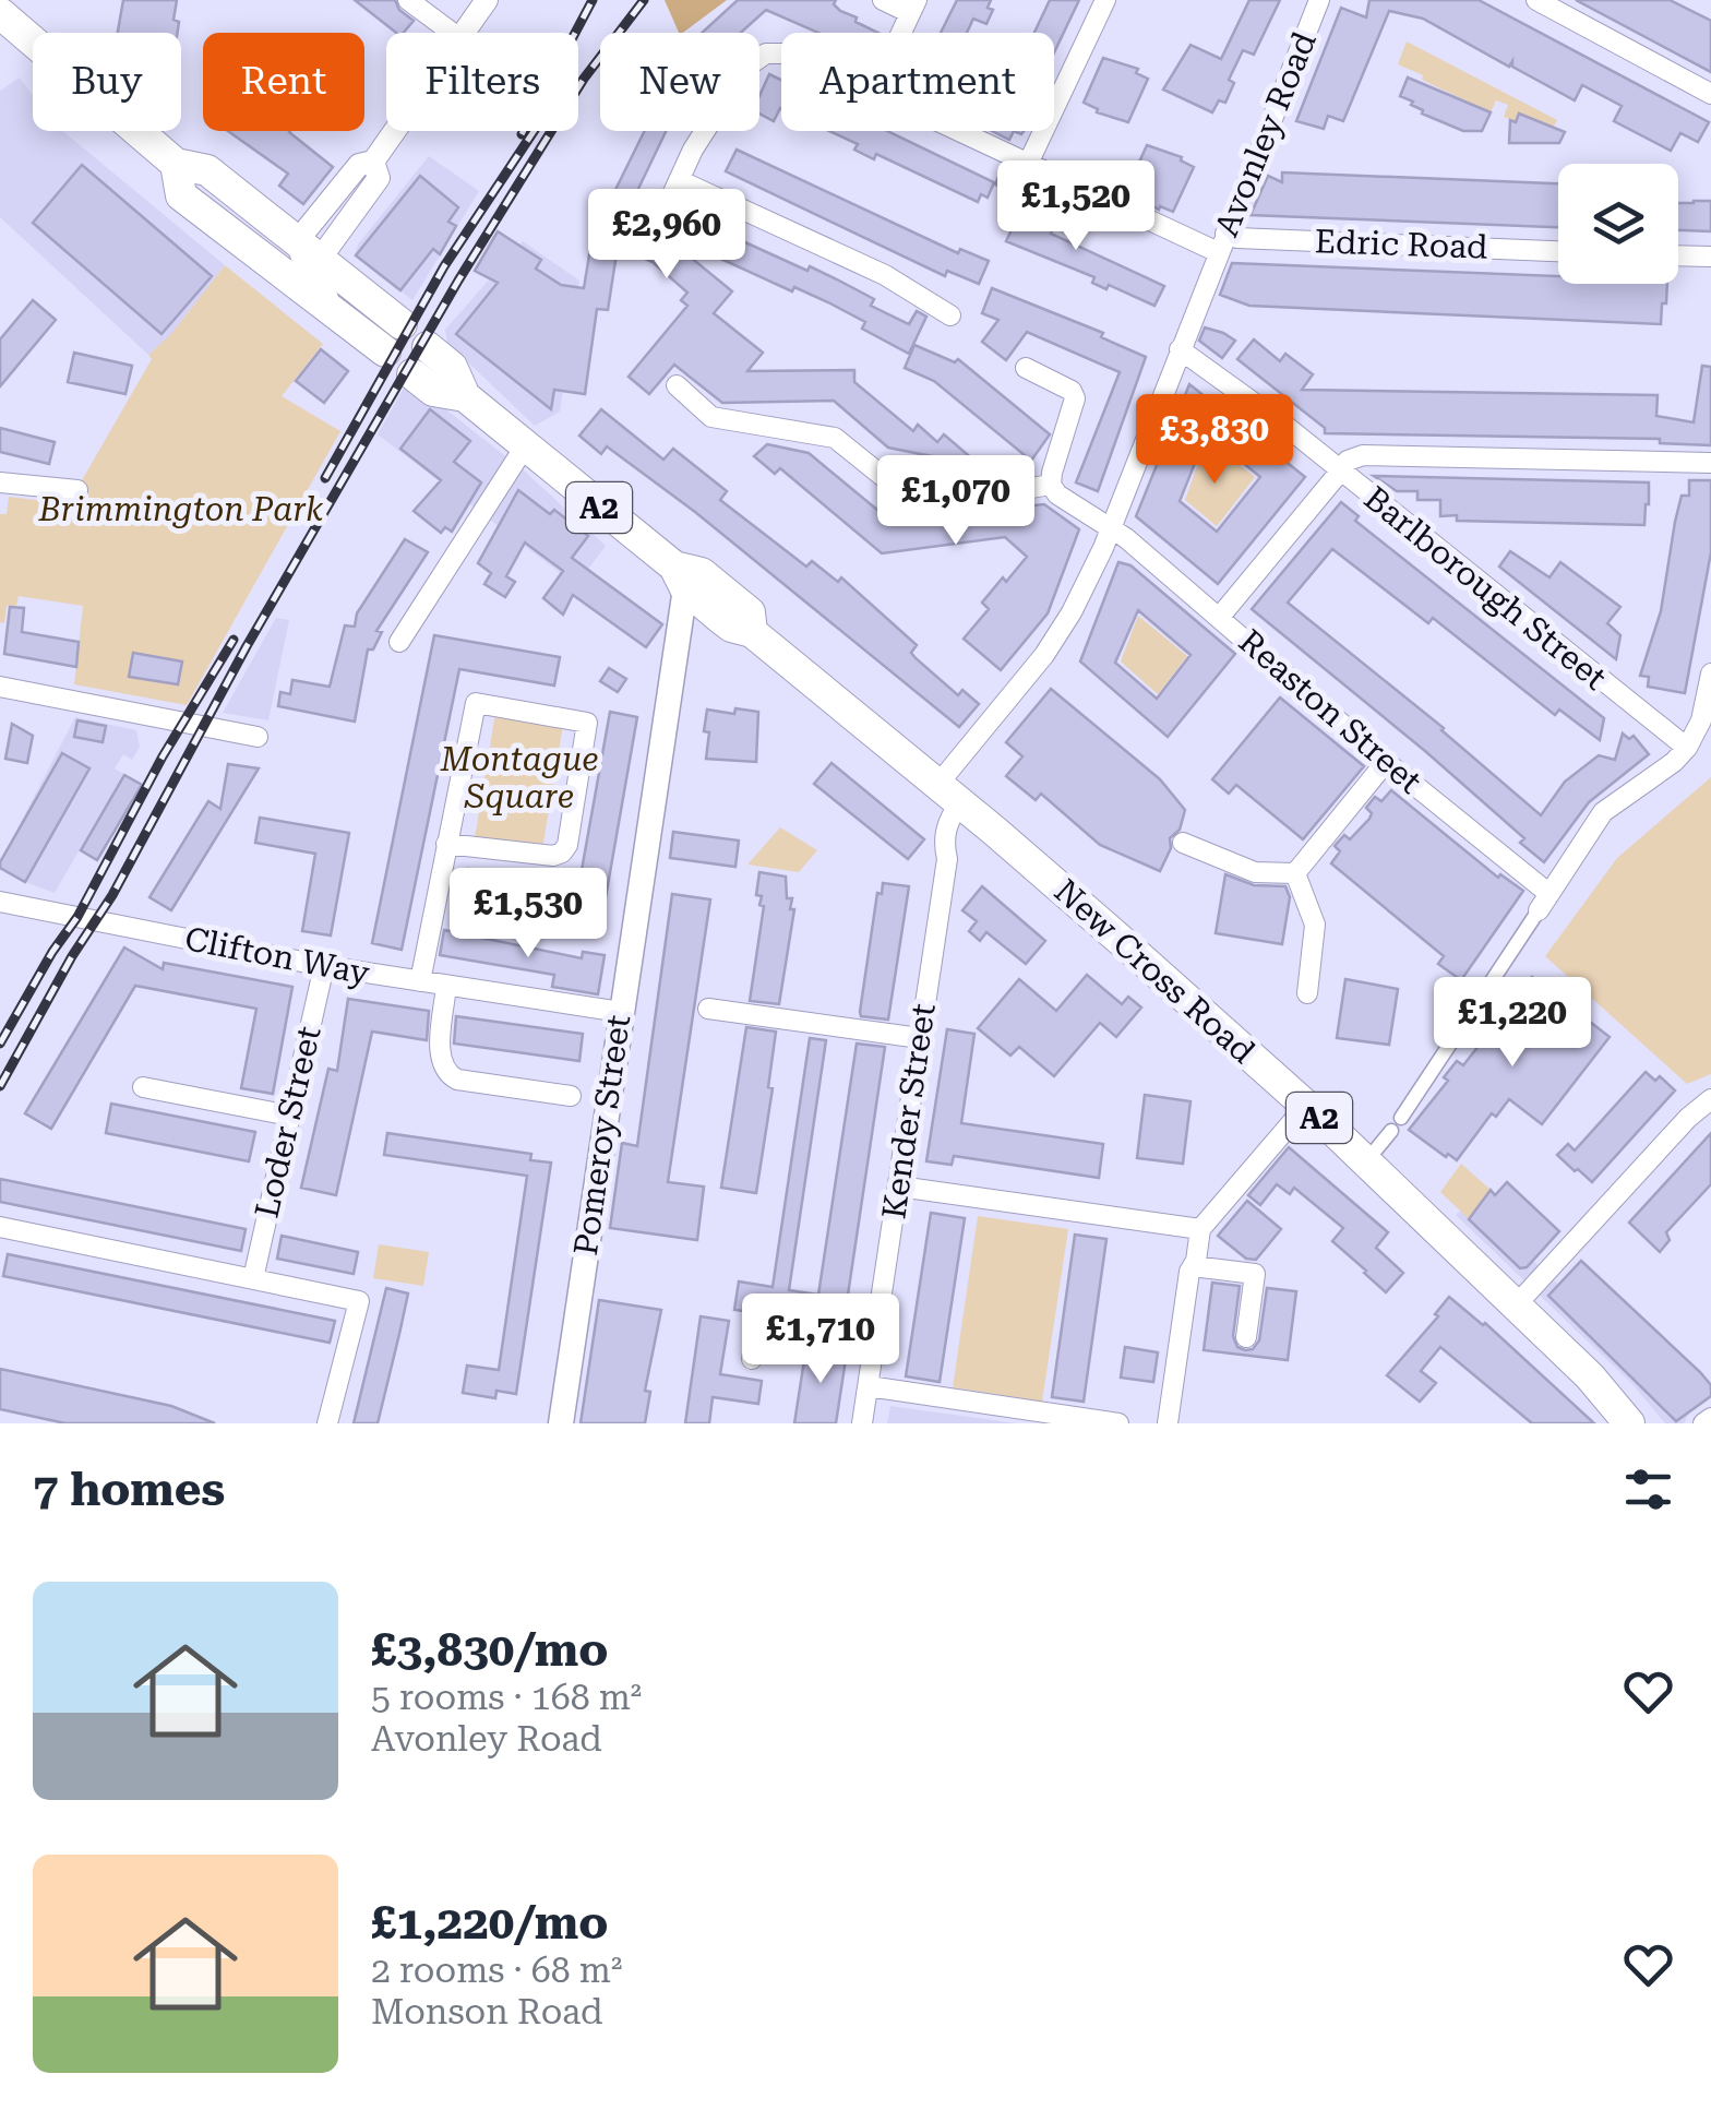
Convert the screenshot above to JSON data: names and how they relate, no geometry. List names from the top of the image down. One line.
{"streets":{"highway":["A2","New Cross Road"],"main road":["Pomeroy Street"],"street":["Avonley Road","Edric Road","Barlborough Street","Reaston Street","Clifton Way","Kender Street","Loder Street"]},"crossings":[["Avonley Road","Edric Road"],["Avonley Road","Barlborough Street"],["Avonley Road","Reaston Street"],["Avonley Road","New Cross Road"],["Avonley Road","Kender Street"],["A2","New Cross Road"],["Clifton Way","Loder Street"],["Clifton Way","Pomeroy Street"],["New Cross Road","Kender Street"],["New Cross Road","Pomeroy Street"]],"parks":["Brimmington Park","Montague Square"],"page":{"chip":["Buy","Rent","Filters","New","Apartment"],"price":["£1,520","£2,960","£3,830","£1,070","£1,530","£1,220","£1,710"],"heading":"7 homes","list":[{"name":"£3,830/mo","note":"5 rooms · 168 m² · Avonley Road"},{"name":"£1,220/mo","note":"2 rooms · 68 m² · Monson Road"}]}}
